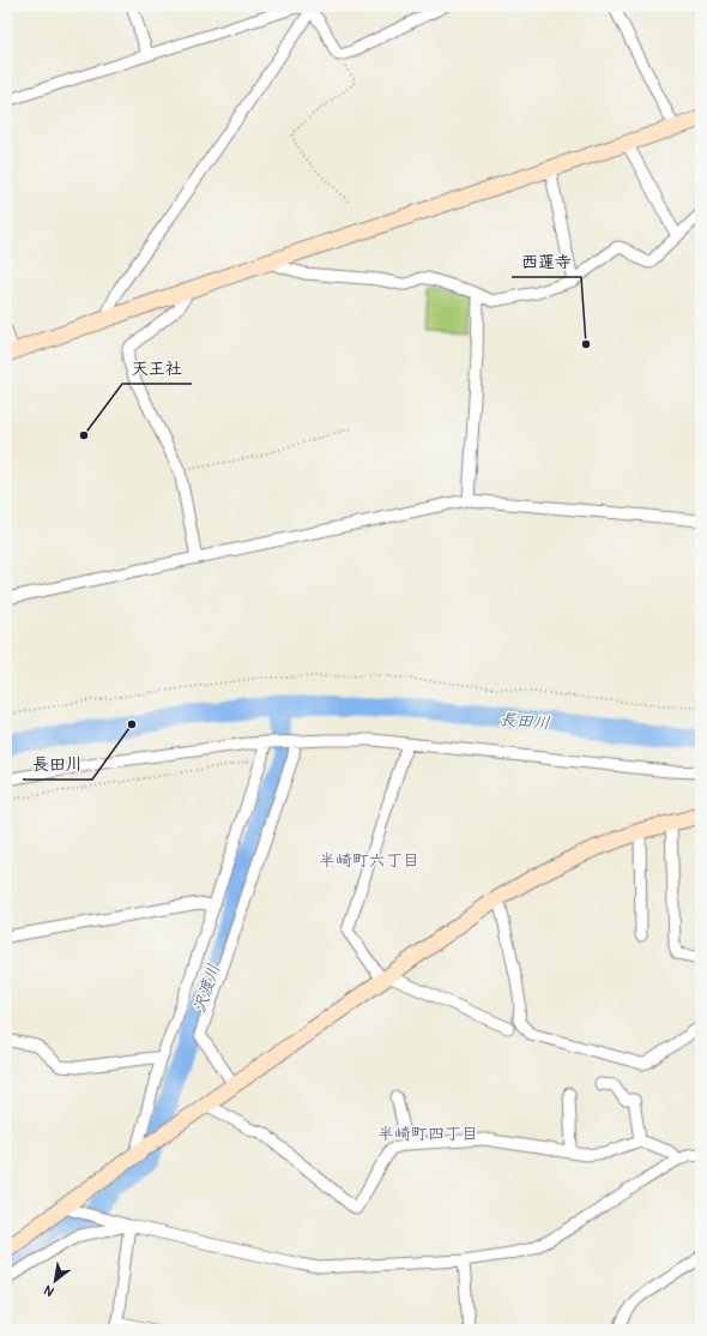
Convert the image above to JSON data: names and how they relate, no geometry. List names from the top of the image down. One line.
{"districts":["半崎町六丁目","半崎町四丁目"],"water":["長田川","沢渡川"],"places":["西蓮寺","天王社","長田川"],"north":"bottom left"}
